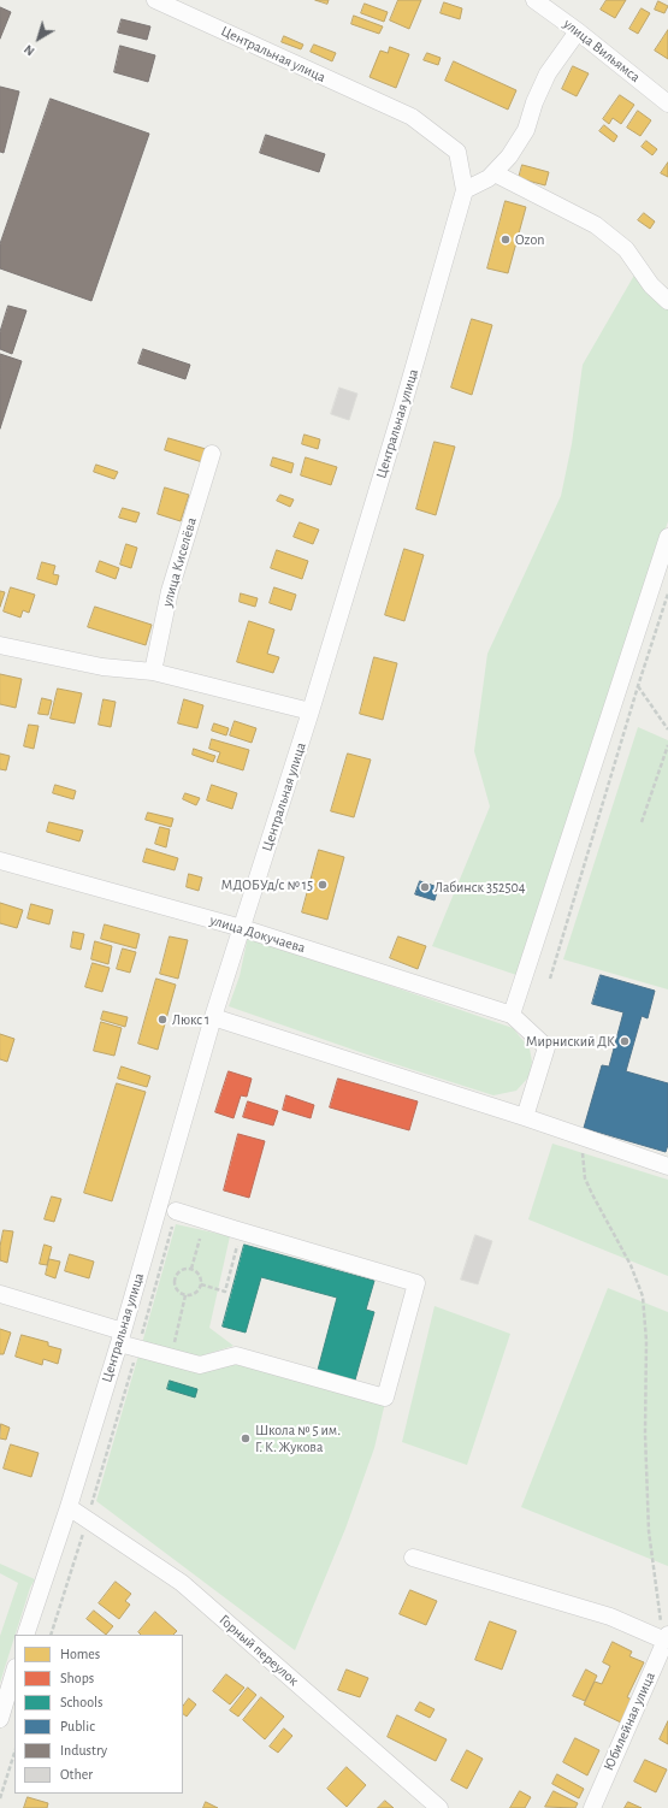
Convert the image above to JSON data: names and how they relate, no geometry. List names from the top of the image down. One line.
{"streets":{"street":["улица Вильямса","Центральная улица","улица Киселёва","улица Докучаева","Горный переулок","Юбилейная улица"]},"crossings":[["Центральная улица","улица Докучаева"],["Центральная улица","Горный переулок"]],"places":["Ozon","МДОБУд/с № 15","Лабинск 352504","Люкс 1","Мирниский ДК","Школа № 5 им. Г. К. Жукова"],"legend":["Homes","Shops","Schools","Public","Industry","Other"],"north":"bottom left"}
